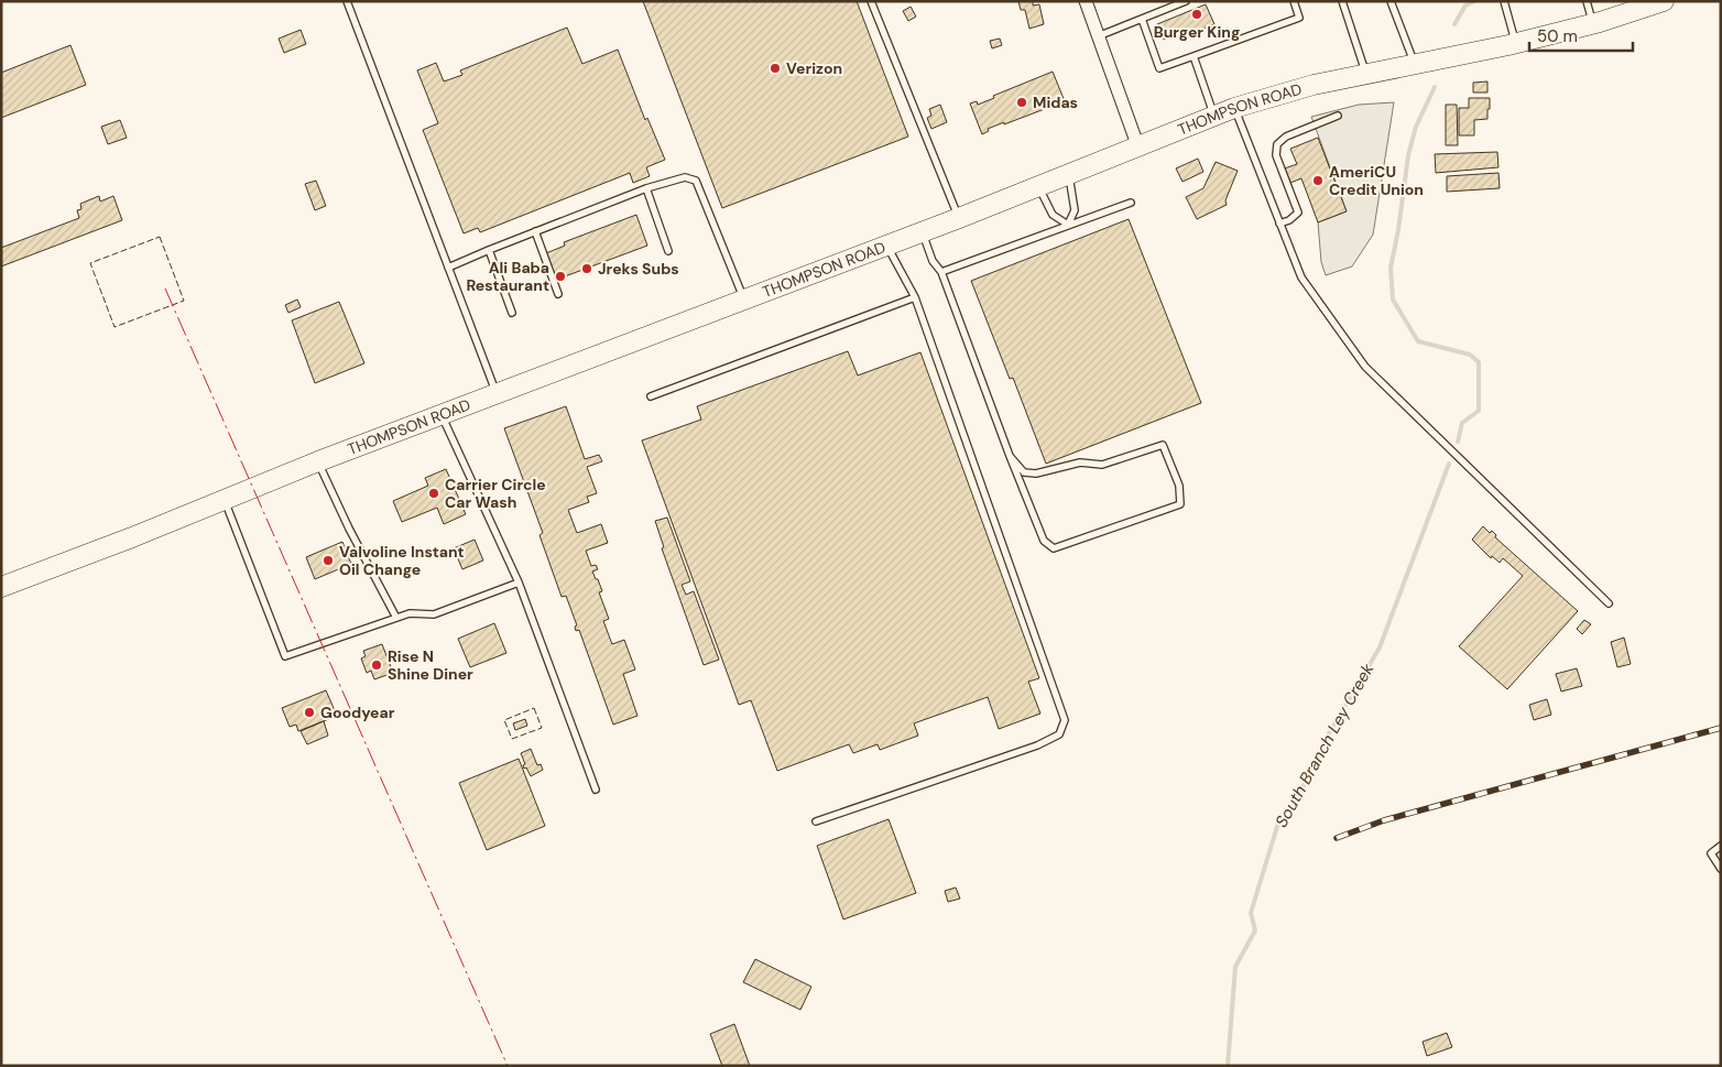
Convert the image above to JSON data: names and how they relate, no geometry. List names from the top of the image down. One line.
{"streets":{"main road":["THOMPSON ROAD"]},"water":["South Branch Ley Creek"],"places":["Burger King","Verizon","Midas","AmeriCU Credit Union","Jreks Subs","Ali Baba Restaurant","Carrier Circle Car Wash","Valvoline Instant Oil Change","Rise N Shine Diner","Goodyear"],"scale_bar":"50 m"}
